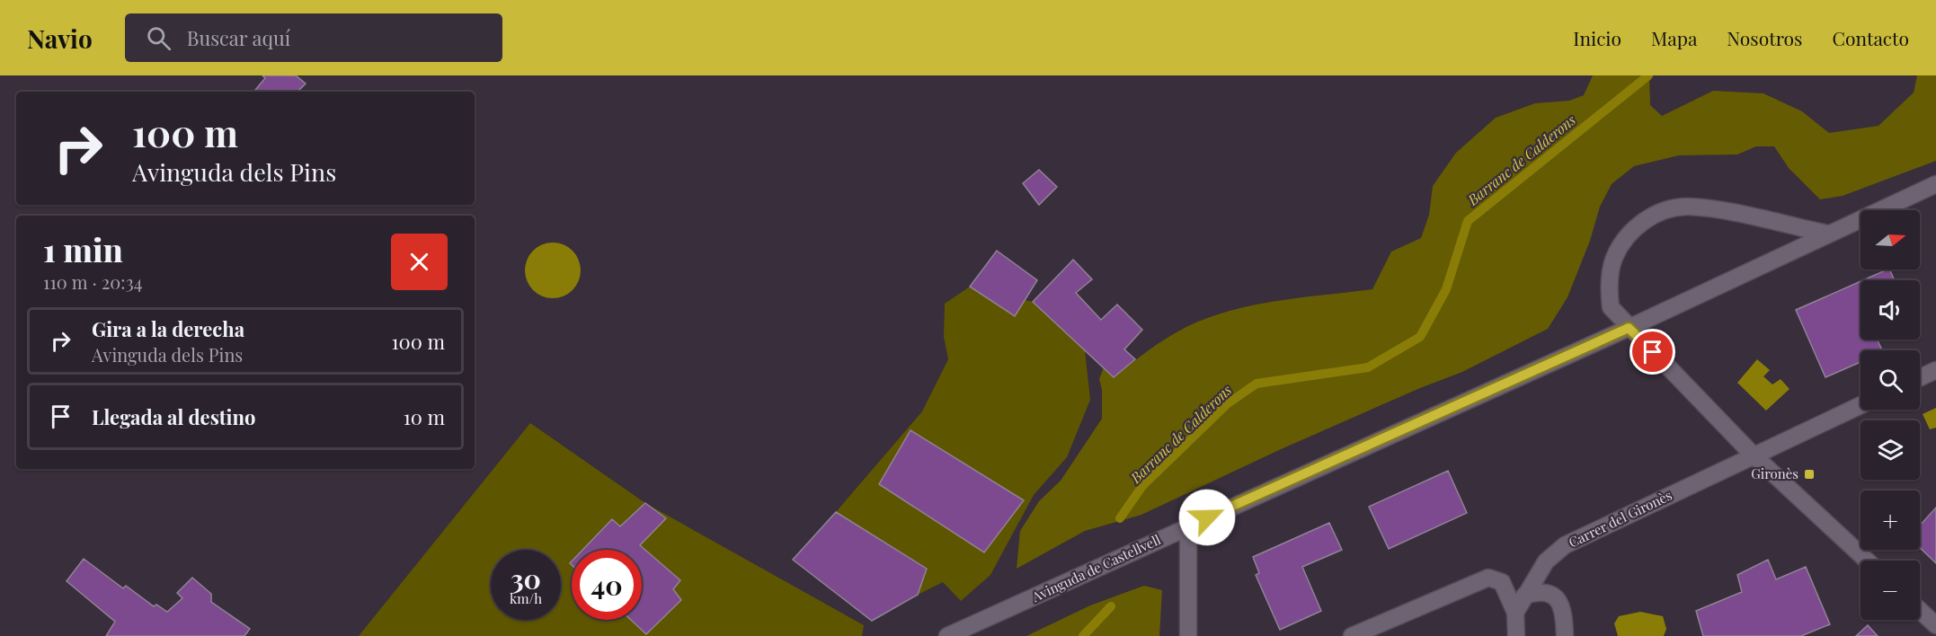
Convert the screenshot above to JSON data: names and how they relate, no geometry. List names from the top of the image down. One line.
{"streets":{"street":["Carrer del Gironès","Avinguda de Castellvell"]},"water":["Barranc de Calderons"],"places":{"transit":["Gironès"]},"north":"right","page":{"header":"Navio","search":"Buscar aquí","nav":["Inicio","Mapa","Nosotros","Contacto"],"turn":["100 m","Avinguda dels Pins"],"map_buttons":["+","−"],"heading":["1 min","110 m · 20:34"],"list":[{"name":"Gira a la derecha","note":"Avinguda dels Pins","value":"100 m"},{"name":"Llegada al destino","value":"10 m"}],"speed":"30 km/h","limit":"40"}}
